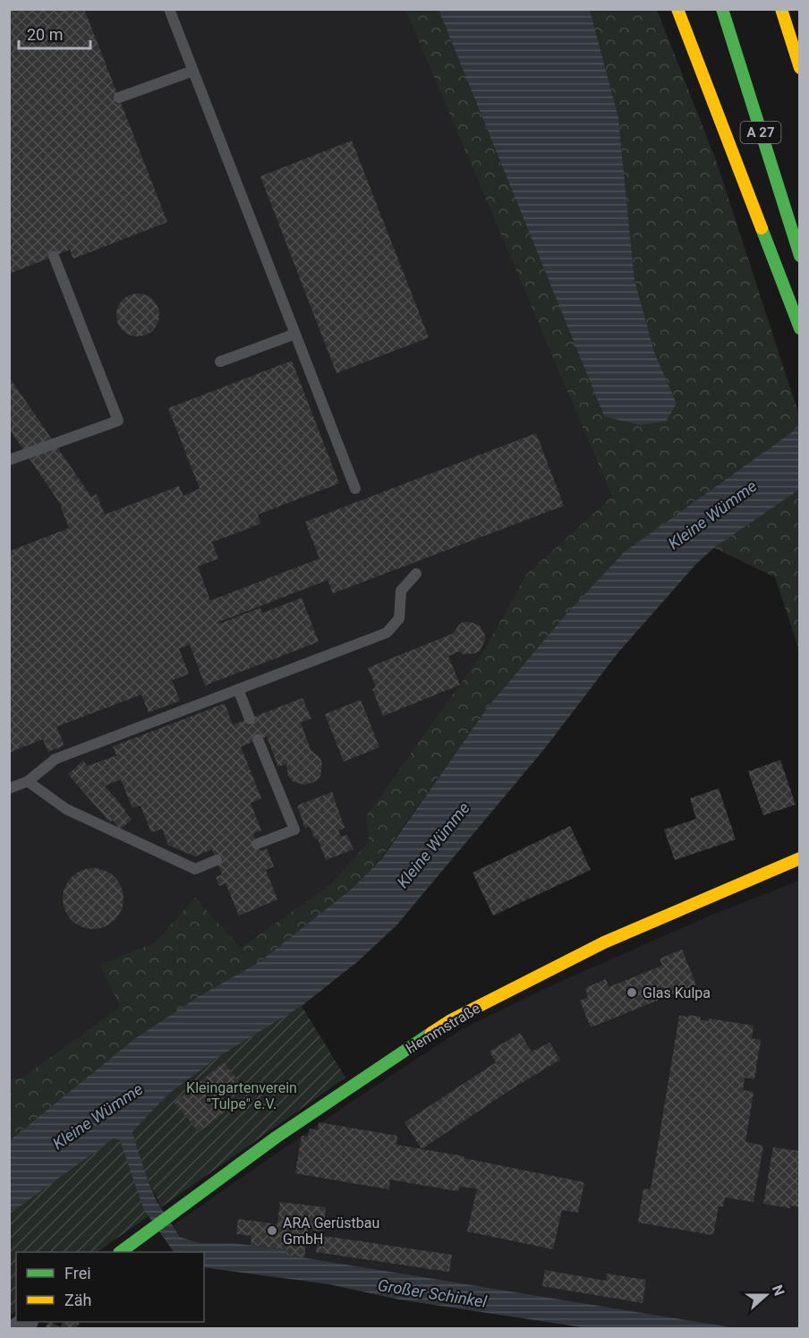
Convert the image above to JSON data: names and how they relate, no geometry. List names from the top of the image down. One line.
{"streets":{"main road":["A 27","Hemmstraße"]},"water":["Kleine Wümme","Großer Schinkel"],"parks":["Kleingartenverein \"Tulpe\" e.V."],"places":["Glas Kulpa","ARA Gerüstbau GmbH"],"legend":["Frei","Zäh"],"scale_bar":"20 m","north":"right"}
